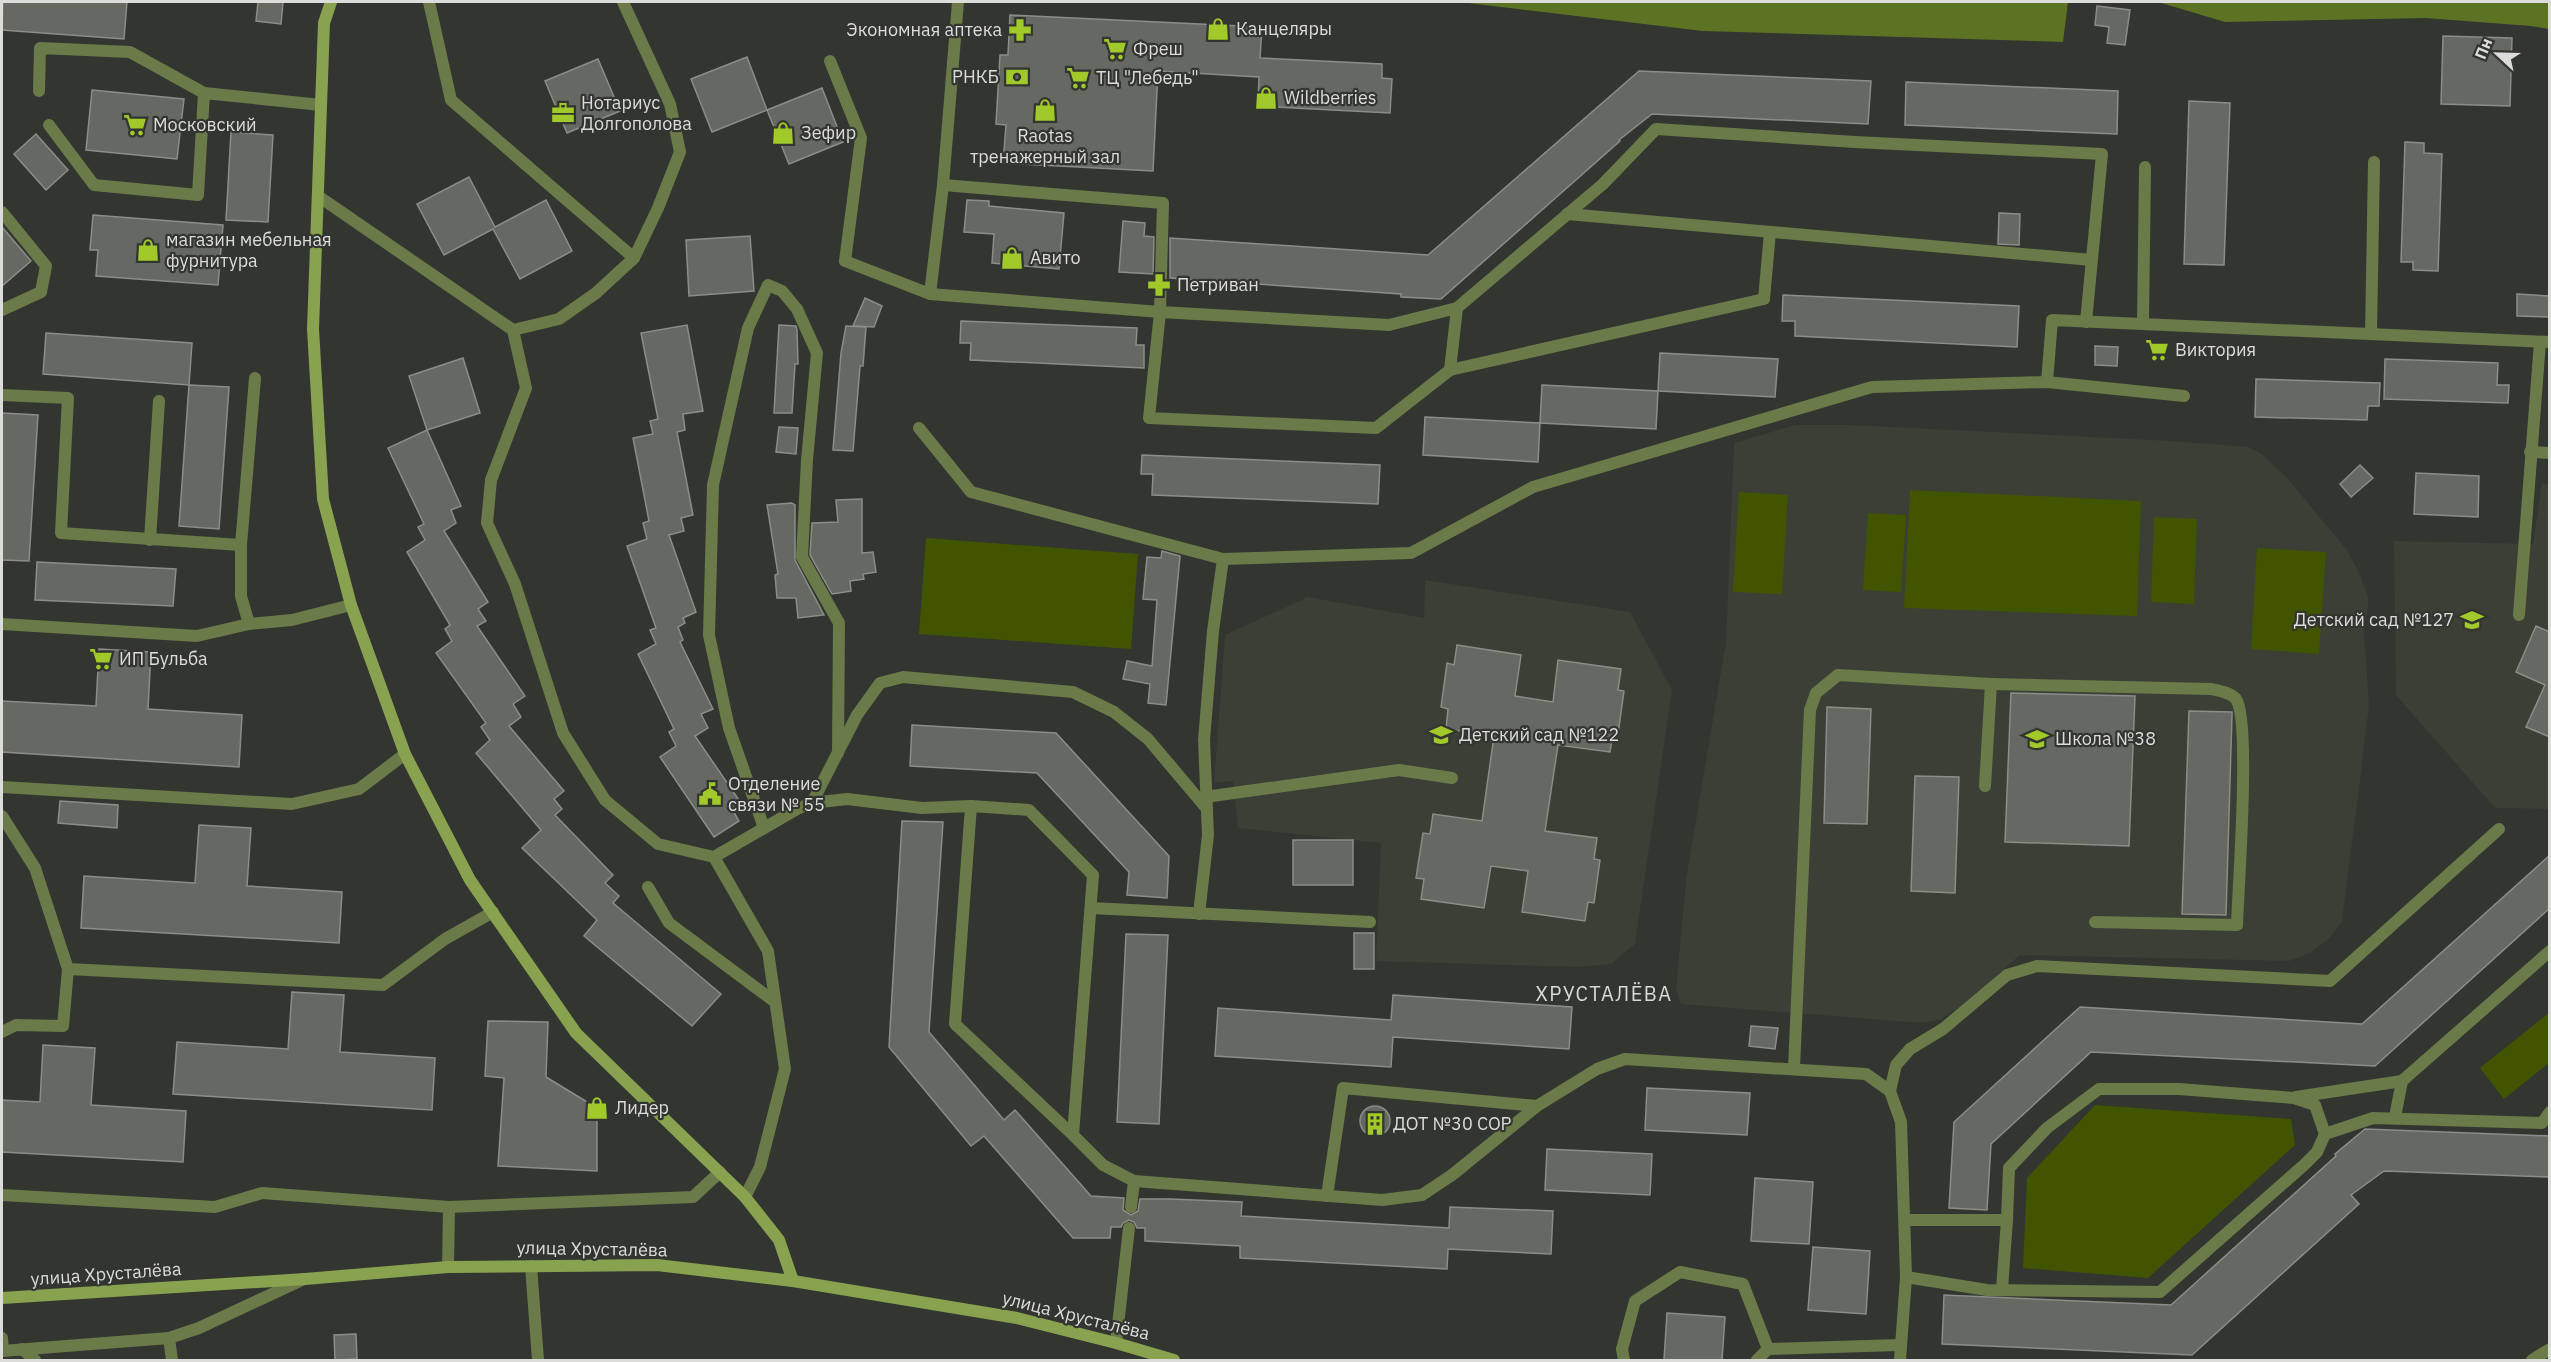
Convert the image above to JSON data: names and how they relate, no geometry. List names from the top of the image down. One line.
{"streets":{"main road":["улица Хрусталёва"]},"districts":["ХРУСТАЛЁВА"],"places":{"shop":["Канцеляры","Wildberries","Raotas тренажерный зал","Зефир","магазин мебельная фурнитура","Авито","Лидер"],"pharmacy":["Экономная аптека","Петриван"],"supermarket":["Фреш","ТЦ \"Лебедь\"","Московский","Виктория","ИП Бульба"],"bank":["РНКБ"],"office":["Нотариус Долгополова"],"school or university":["Детский сад №127","Детский сад №122","Школа №38"],"public building":["Отделение связи № 55"],"building":["ДОТ №30 СОР"]},"north":"left"}
